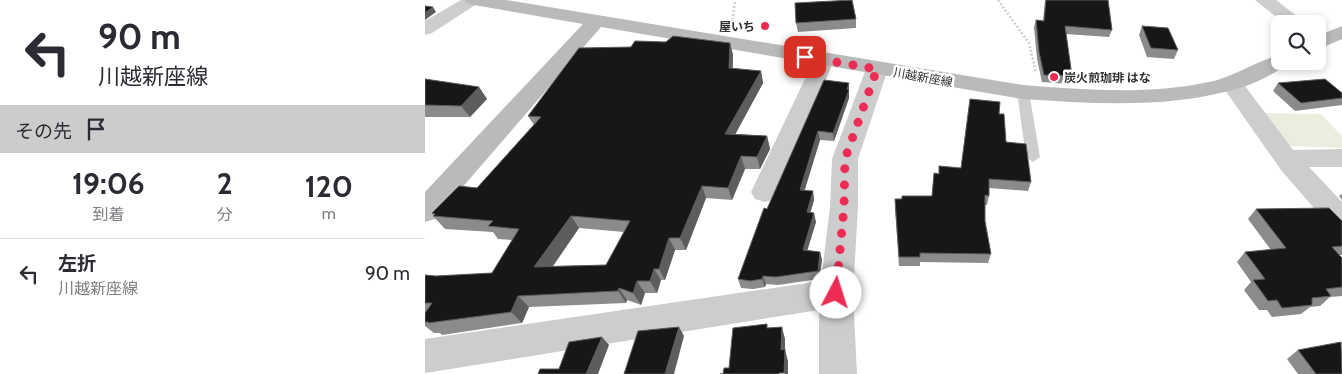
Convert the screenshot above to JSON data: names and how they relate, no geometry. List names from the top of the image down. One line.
{"streets":{"main road":["川越新座線"]},"places":["屋いち","炭火煎珈琲 はな"],"page":{"turn":["90 m","川越新座線"],"then":"その先","eta":["19:06","到着","2","分","120","m"],"list":[{"name":"左折","note":"川越新座線","value":"90 m"}]}}
